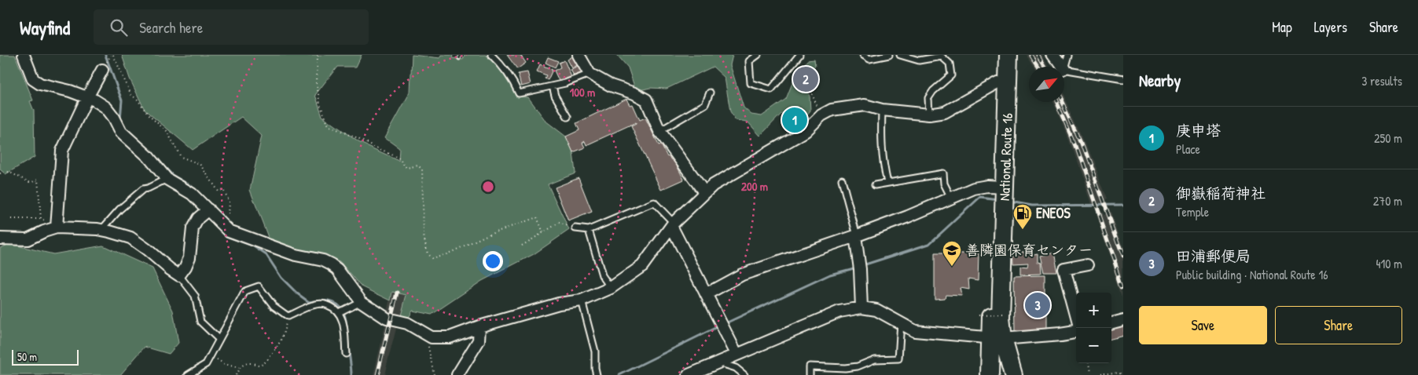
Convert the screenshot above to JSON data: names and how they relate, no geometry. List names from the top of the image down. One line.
{"streets":{"highway":["National Route 16"]},"places":{"fuel station":["ENEOS"],"school or university":["善隣園保育センター"]},"scale_bar":"50 m","north":"top right","page":{"header":"Wayfind","search":"Search here","nav":["Map","Layers","Share"],"heading":["Nearby","3 results"],"pins":["2","1","3"],"list":[{"mark":"1","name":"庚申塔","note":"Place","value":"250 m"},{"mark":"2","name":"御嶽稲荷神社","note":"Temple","value":"270 m"},{"mark":"3","name":"田浦郵便局","note":"Public building · National Route 16","value":"410 m"}],"map_buttons":["+","−"],"buttons":["Save","Share"],"scale":"50 m"},"rings":["100 m","200 m"]}
